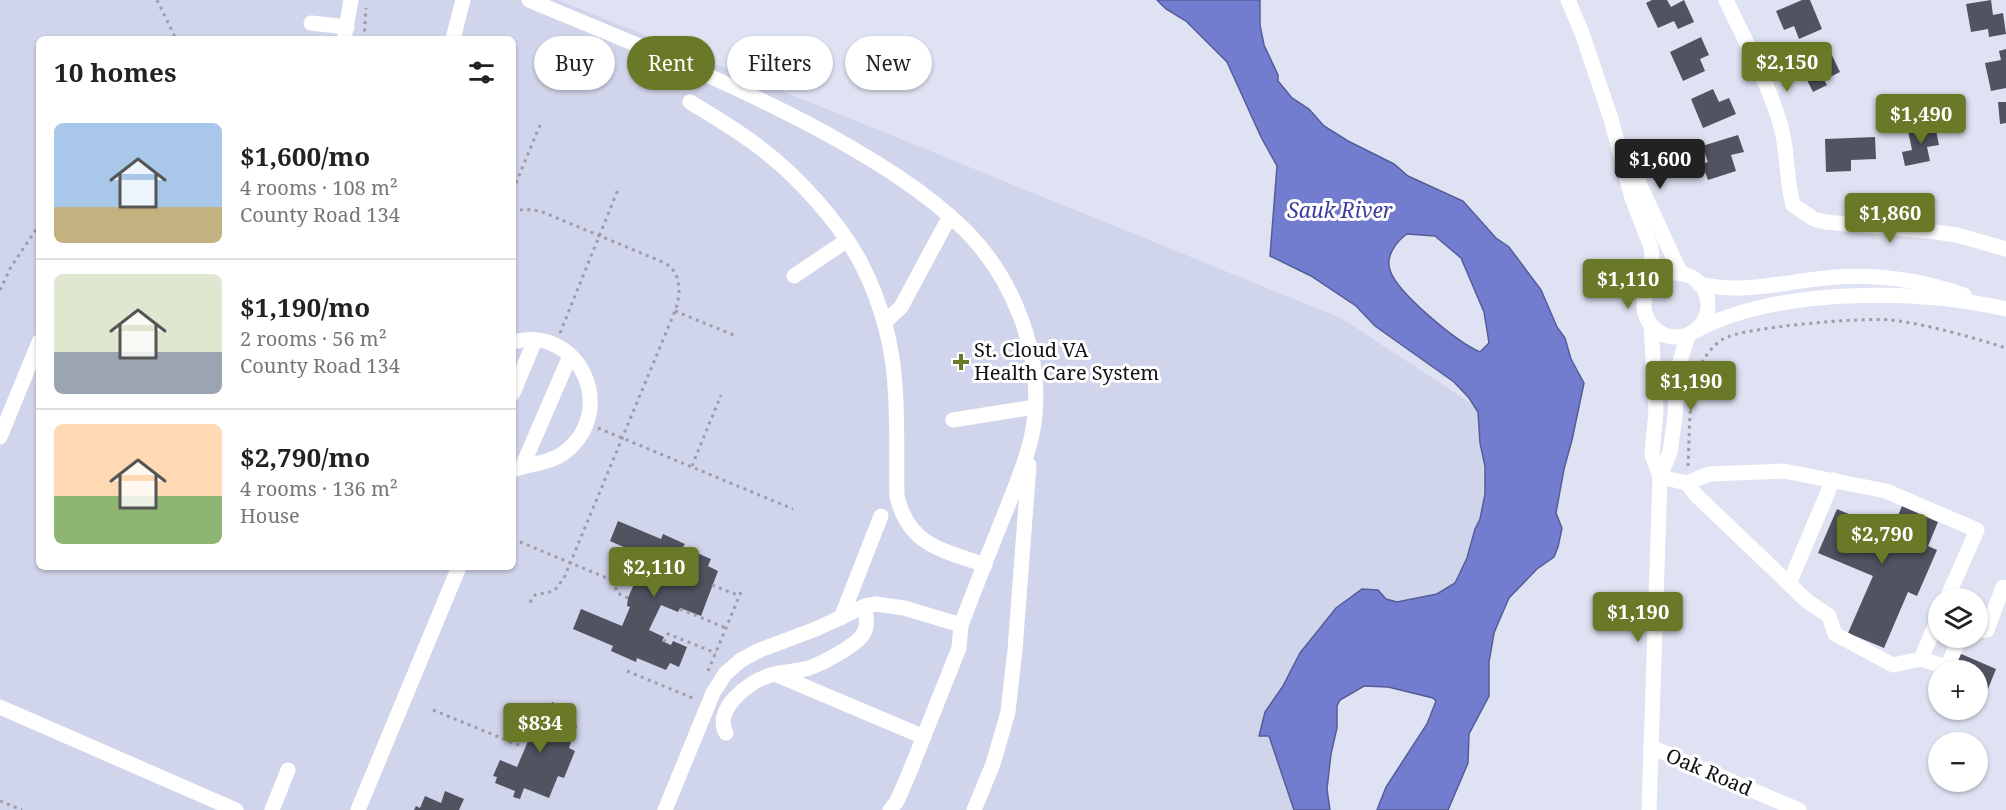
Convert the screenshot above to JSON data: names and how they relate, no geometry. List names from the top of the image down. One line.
{"streets":{"street":["Oak Road"]},"water":["Sauk River"],"places":{"health":["St. Cloud VA Health Care System"]},"page":{"chip":["Buy","Rent","Filters","New"],"heading":"10 homes","price":["$2,150","$1,490","$1,600","$1,860","$1,110","$1,190","$2,790","$2,110","$1,190","$834"],"list":[{"name":"$1,600/mo","note":"4 rooms · 108 m² · County Road 134"},{"name":"$1,190/mo","note":"2 rooms · 56 m² · County Road 134"},{"name":"$2,790/mo","note":"4 rooms · 136 m² · House"}],"map_buttons":["+","−"]}}
